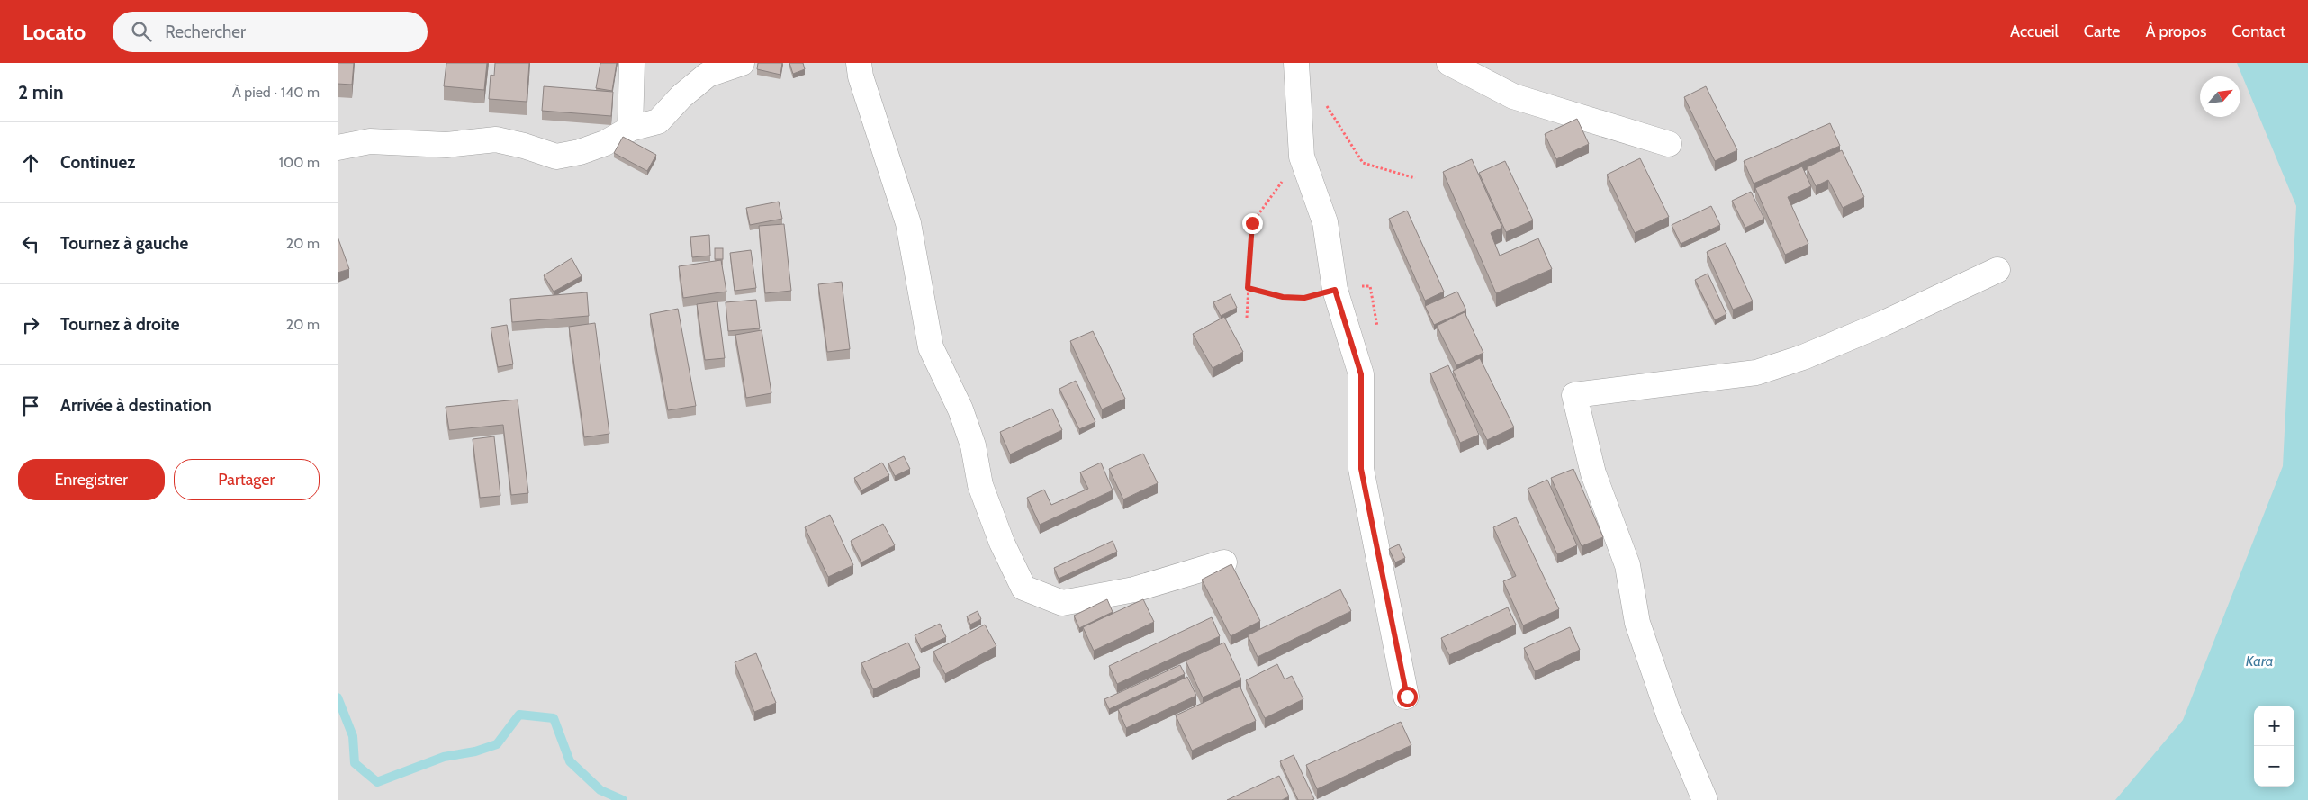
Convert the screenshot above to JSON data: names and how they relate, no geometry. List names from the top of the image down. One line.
{"water":["Kara"],"north":"top right","page":{"header":"Locato","search":"Rechercher","nav":["Accueil","Carte","À propos","Contact"],"heading":["2 min","À pied · 140 m"],"list":[["Continuez","100 m"],["Tournez à gauche","20 m"],["Tournez à droite","20 m"],"Arrivée à destination"],"buttons":["Enregistrer","Partager"],"map_buttons":["+","−"]}}
